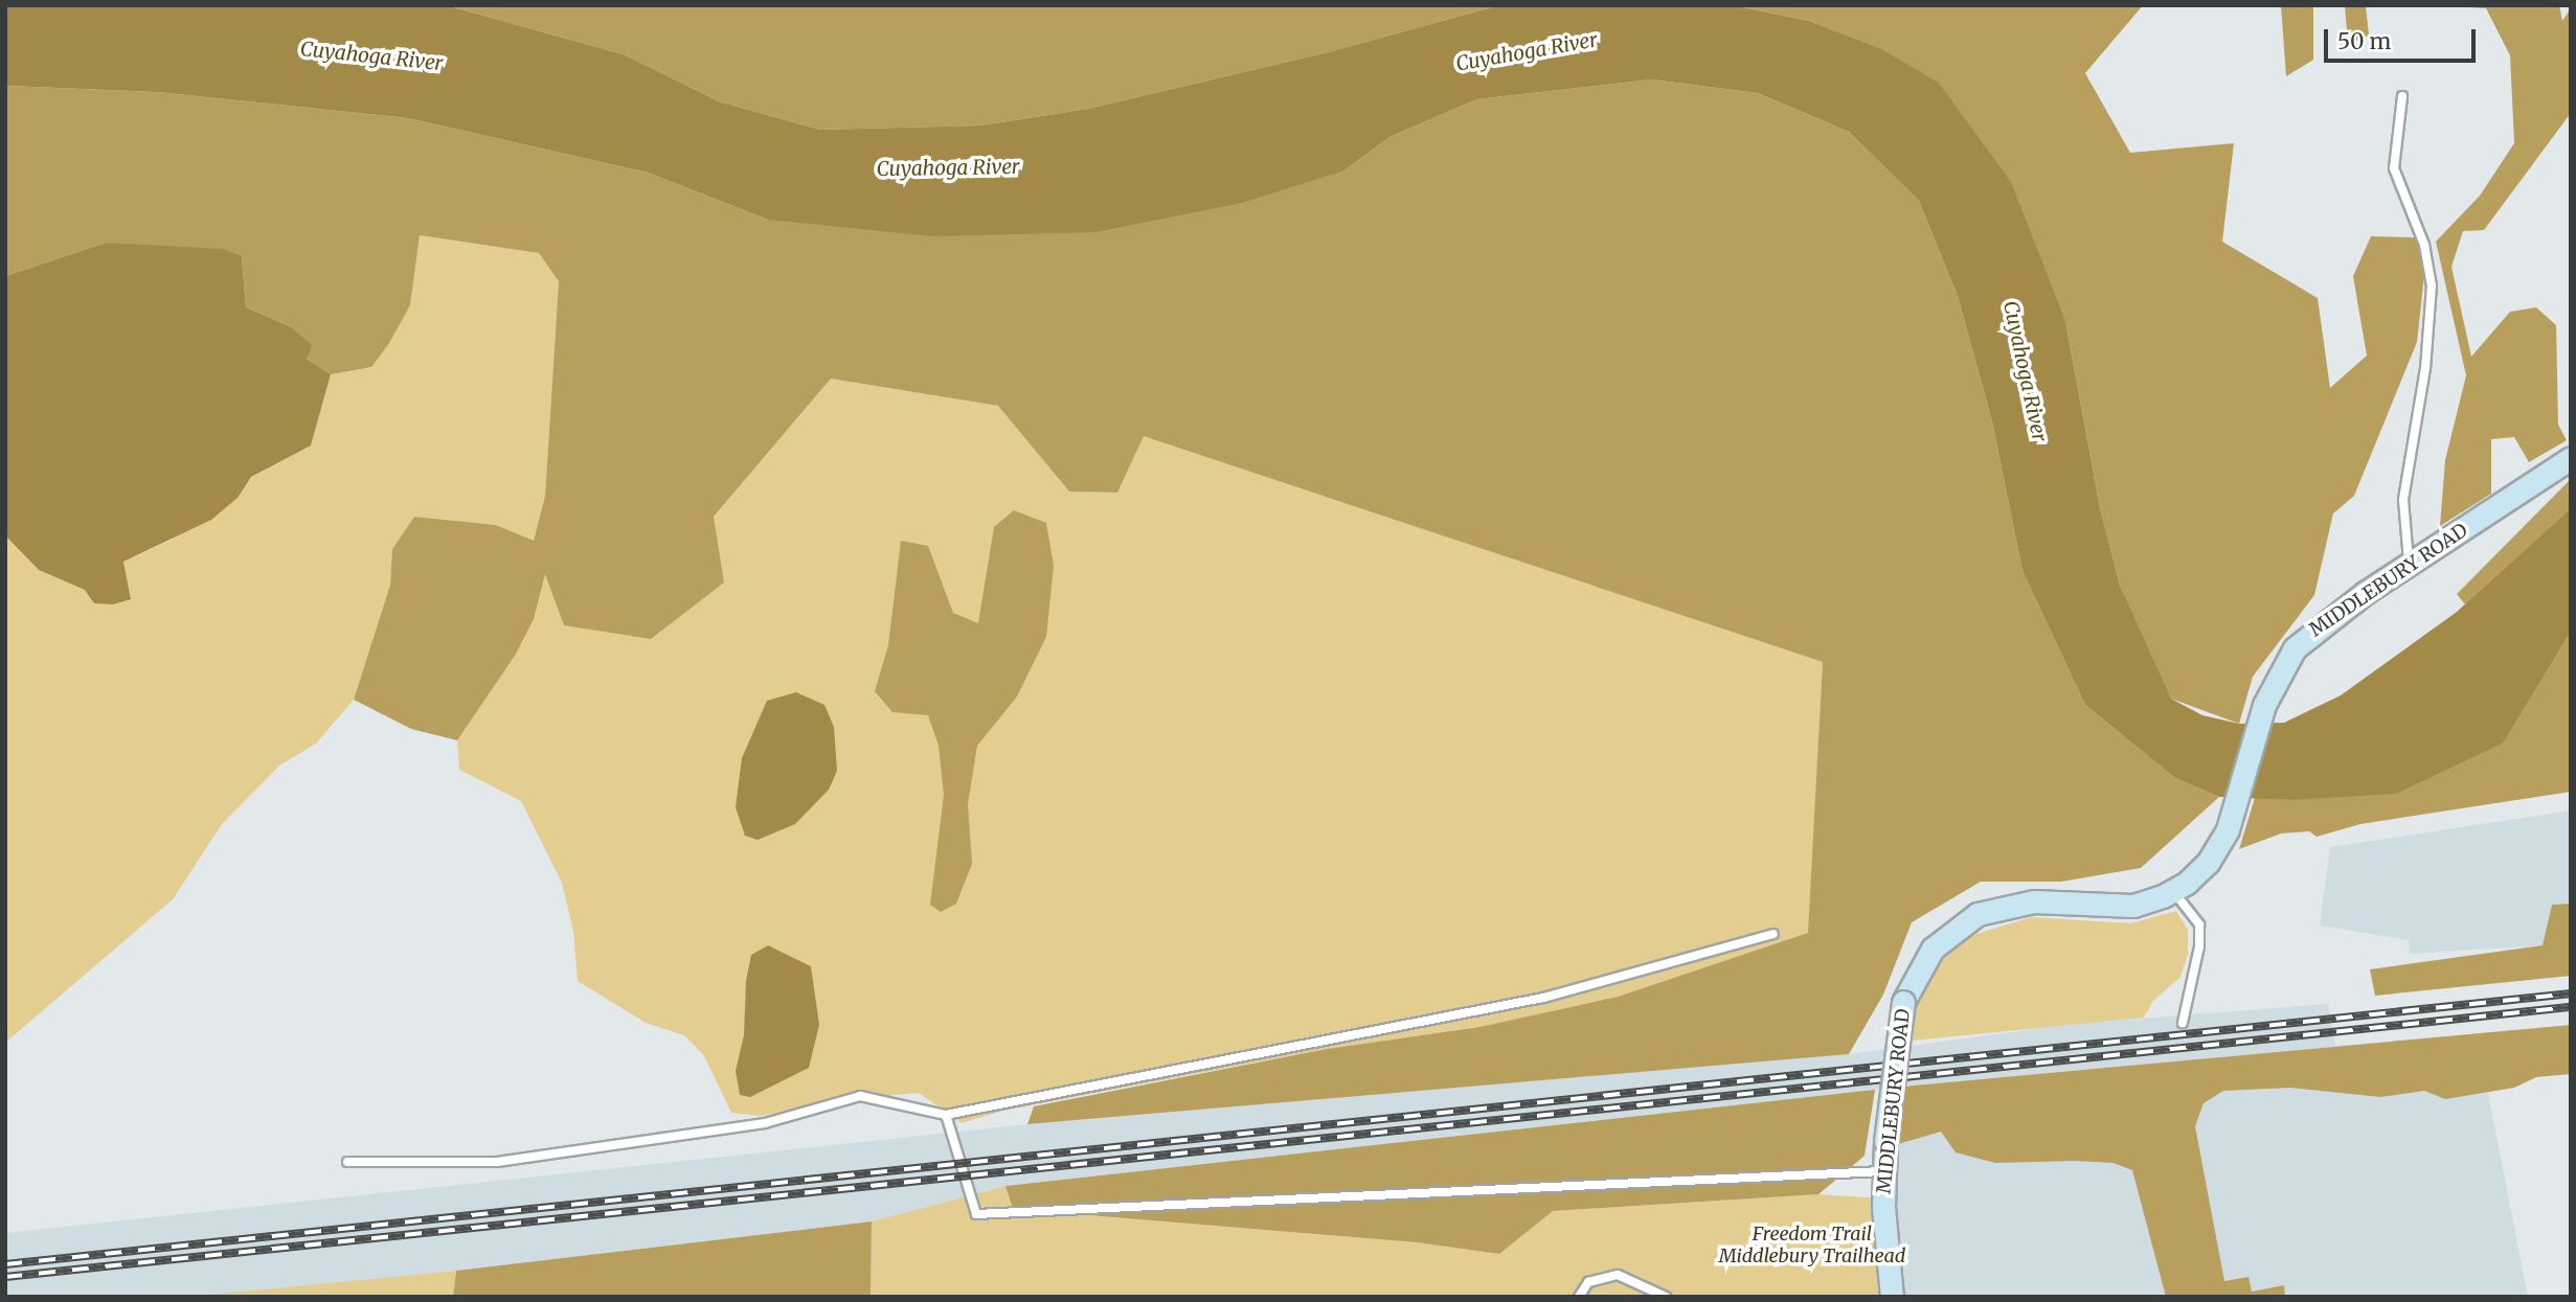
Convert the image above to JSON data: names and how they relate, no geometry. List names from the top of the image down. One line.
{"streets":{"street":["MIDDLEBURY ROAD"]},"water":["Cuyahoga River"],"parks":["Freedom Trail Middlebury Trailhead"],"scale_bar":"50 m"}
